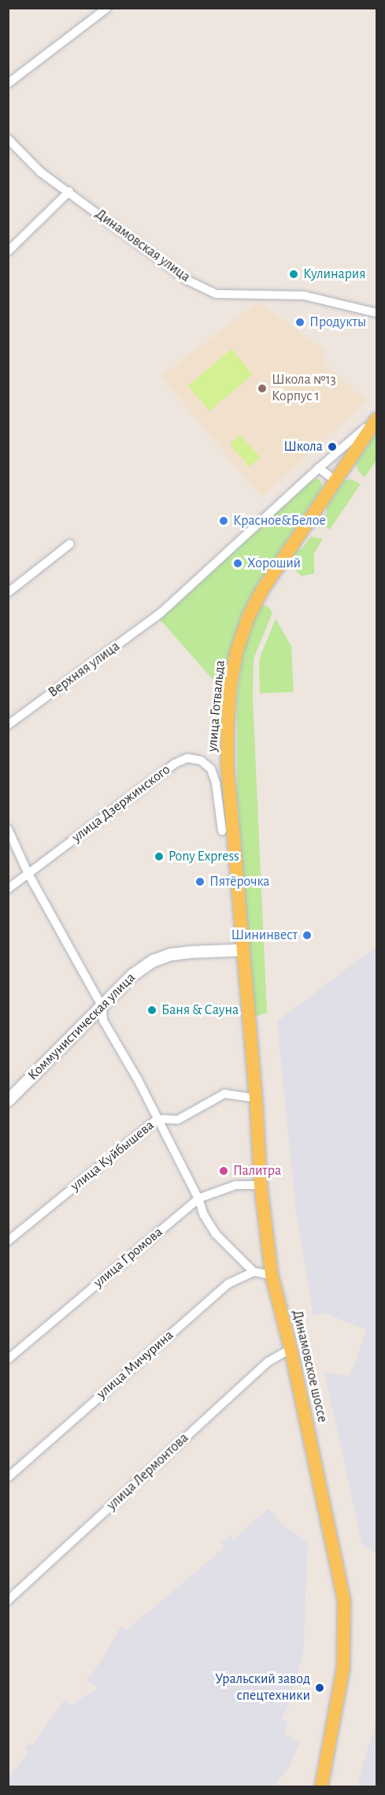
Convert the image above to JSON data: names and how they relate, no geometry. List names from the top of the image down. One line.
{"streets":{"main road":["улица Готвальда","Динамовское шоссе"],"street":["Динамовская улица","Верхняя улица","улица Дзержинского","Коммунистическая улица","улица Куйбышева","улица Громова","улица Мичурина","улица Лермонтова"]},"crossings":[["Верхняя улица","улица Готвальда"],["улица Готвальда","Коммунистическая улица"],["улица Готвальда","Динамовское шоссе"],["Коммунистическая улица","Динамовское шоссе"],["улица Куйбышева","Динамовское шоссе"],["улица Громова","Динамовское шоссе"],["Динамовское шоссе","улица Лермонтова"]],"places":["Кулинария","Продукты","Школа №13 Корпус 1","Школа","Красное&Белое","Хороший","Pony Express","Пятёрочка","Шининвест","Баня & Сауна","Палитра","Уральский завод спецтехники"]}
